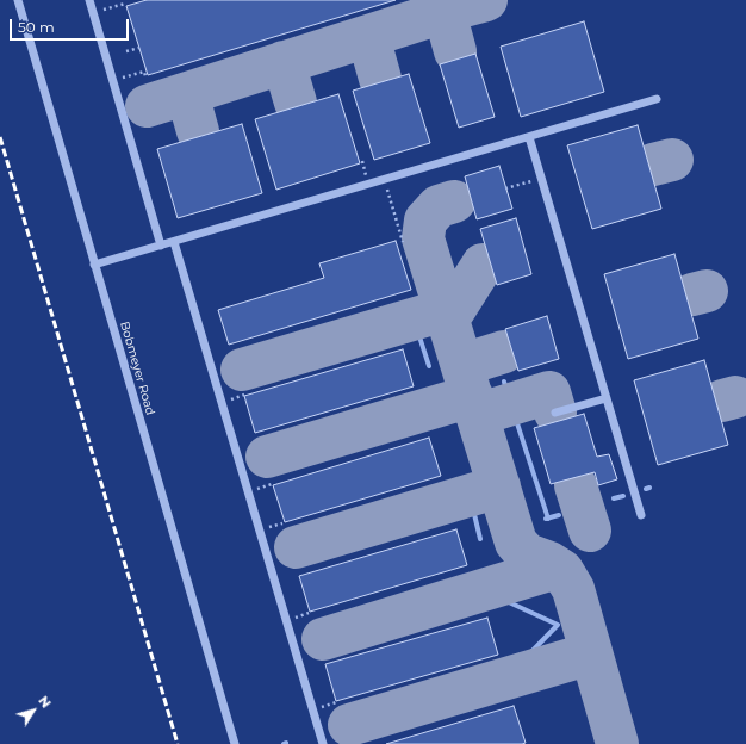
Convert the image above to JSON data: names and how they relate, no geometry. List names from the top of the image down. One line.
{"streets":{"street":["Bobmeyer Road"]},"scale_bar":"50 m","north":"top right"}
